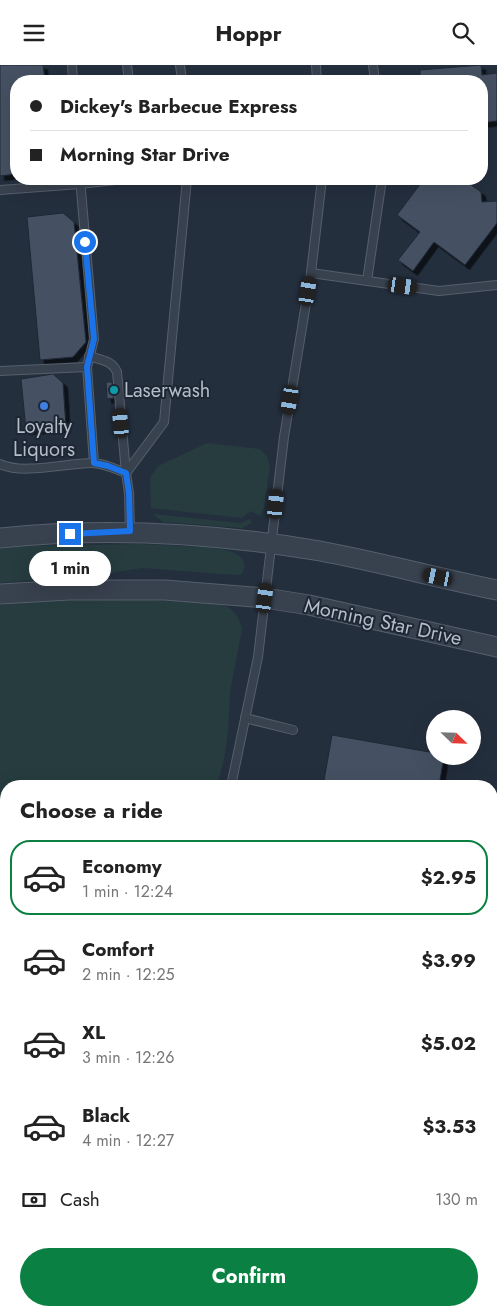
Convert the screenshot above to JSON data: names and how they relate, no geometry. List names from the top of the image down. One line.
{"streets":{"street":["Morning Star Drive"]},"places":["Laserwash","Loyalty Liquors"],"north":"bottom right","page":{"header":"Hoppr","banner":["Dickey's Barbecue Express","Morning Star Drive"],"bubble":"1 min","heading":"Choose a ride","list":[{"name":"Economy","note":"1 min · 12:24","value":"$2.95"},{"name":"Comfort","note":"2 min · 12:25","value":"$3.99"},{"name":"XL","note":"3 min · 12:26","value":"$5.02"},{"name":"Black","note":"4 min · 12:27","value":"$3.53"}],"pay":["Cash","130 m"],"buttons":"Confirm"}}
